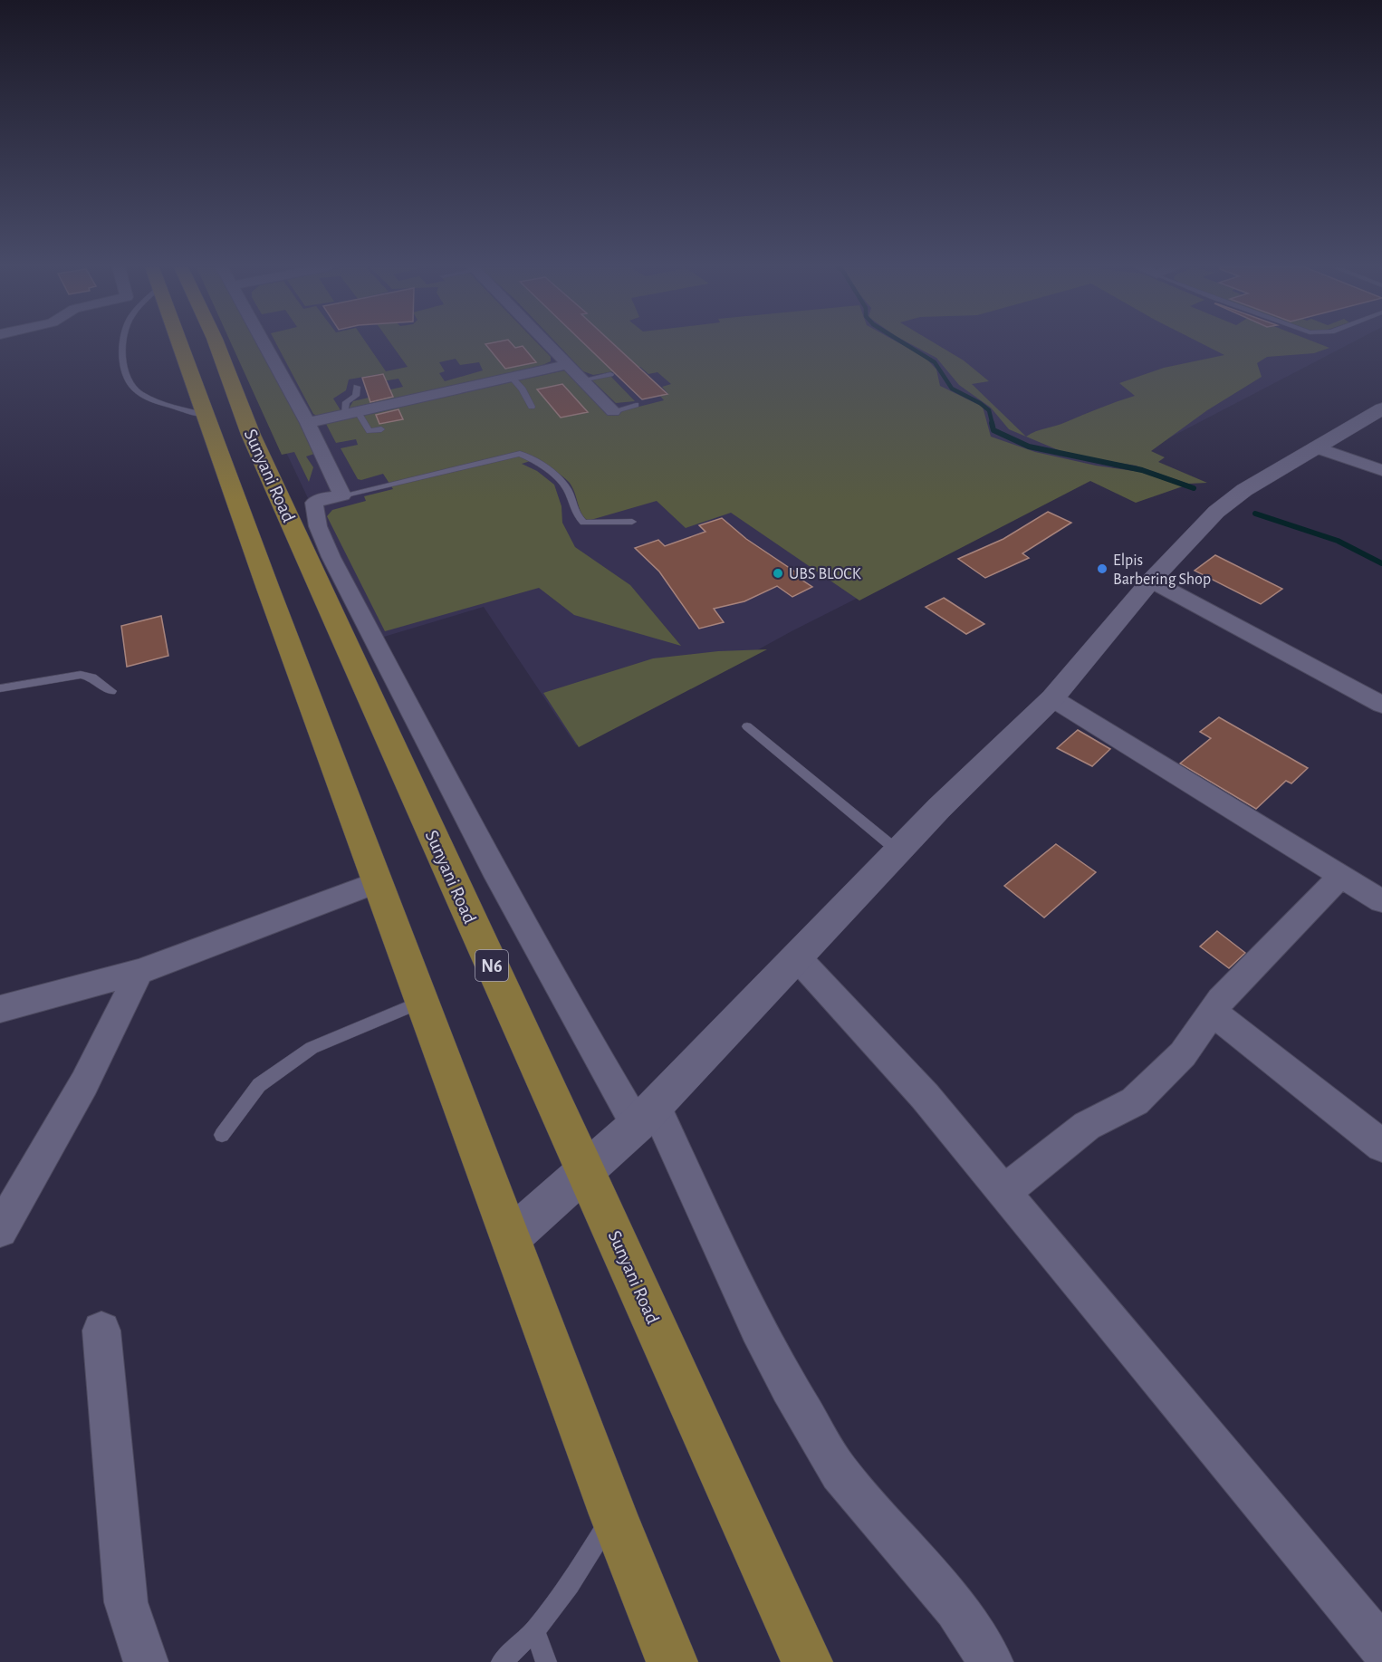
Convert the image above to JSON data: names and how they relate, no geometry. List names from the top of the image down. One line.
{"streets":{"main road":["Sunyani Road","N6"]},"places":["Elpis Barbering Shop","UBS BLOCK"]}
